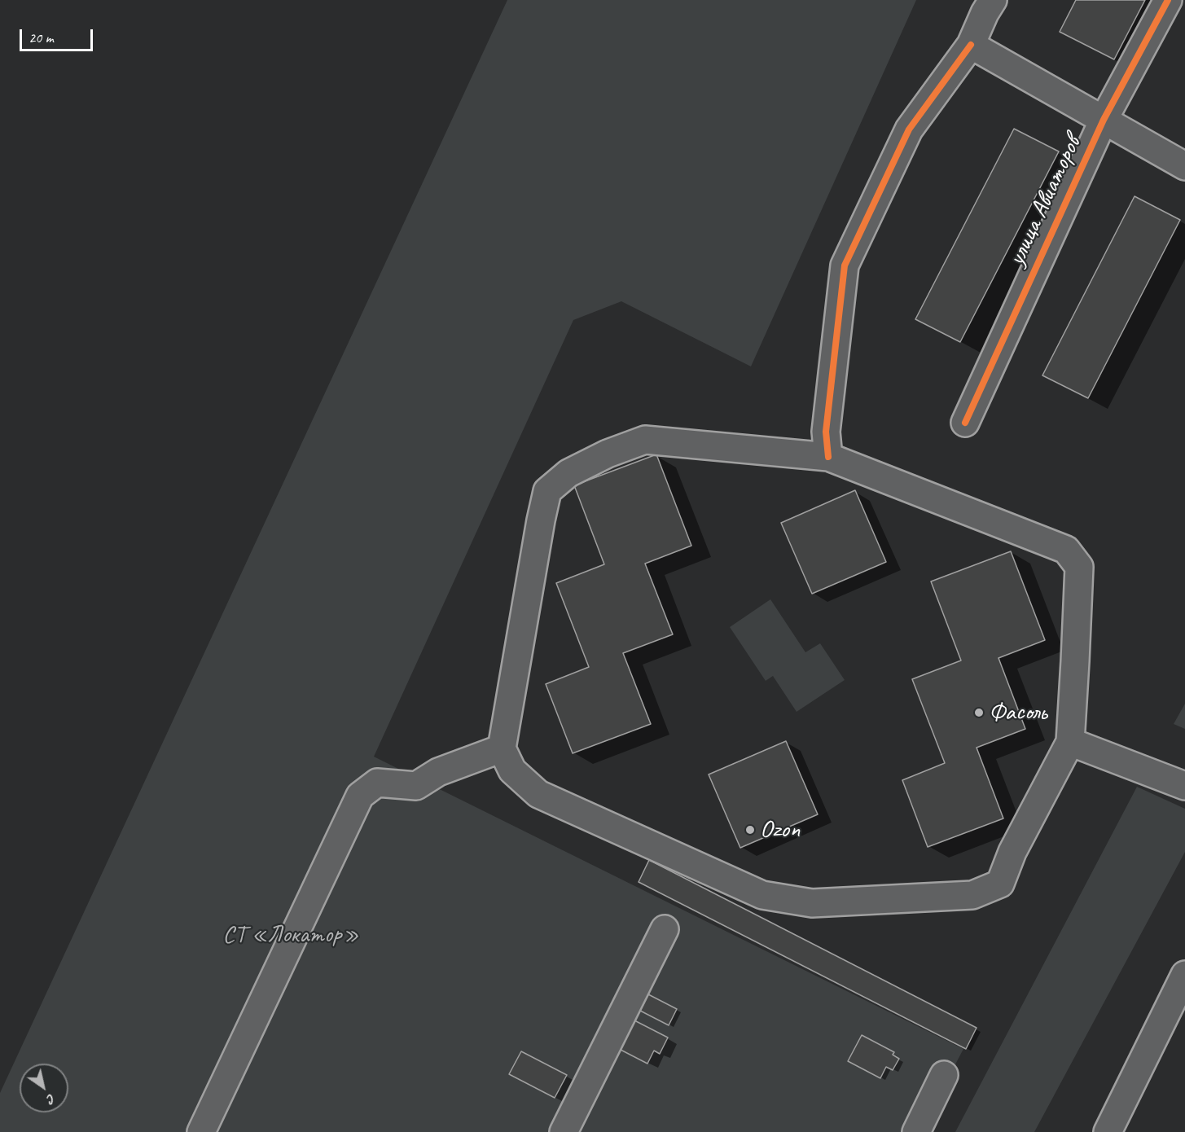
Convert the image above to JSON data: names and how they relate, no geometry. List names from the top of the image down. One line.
{"streets":{"street":["улица Авиаторов"]},"parks":["СТ «Локатор»"],"places":["Фасоль","Ozon"],"scale_bar":"20 m","north":"bottom right"}
